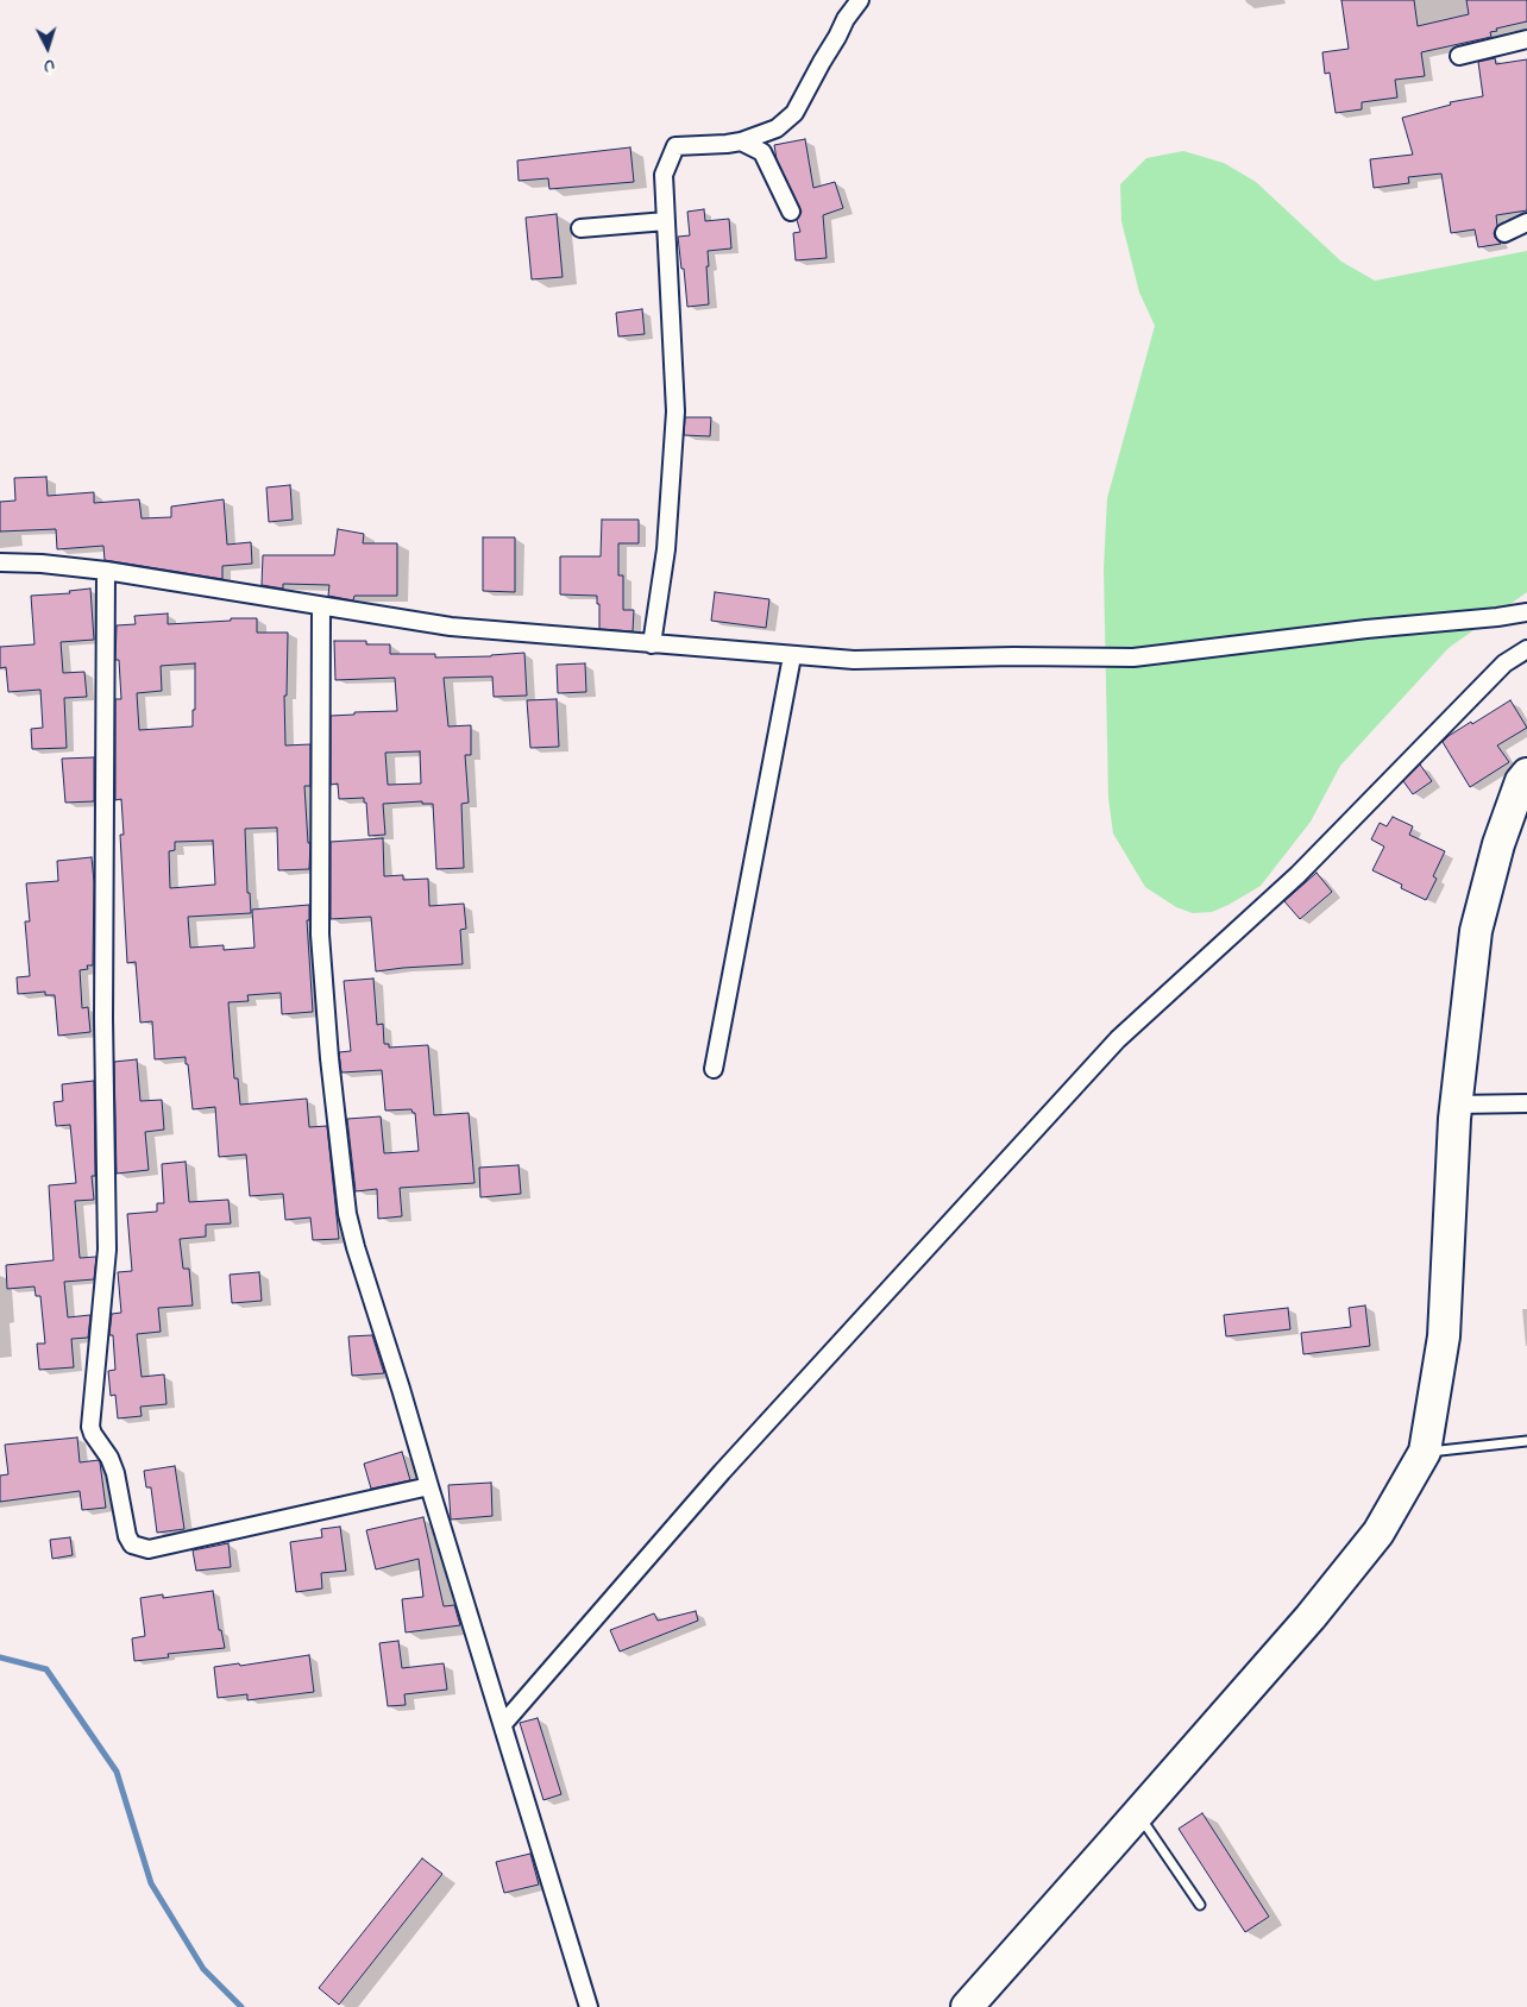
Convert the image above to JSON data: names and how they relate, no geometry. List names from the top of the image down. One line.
{"north":"bottom"}
